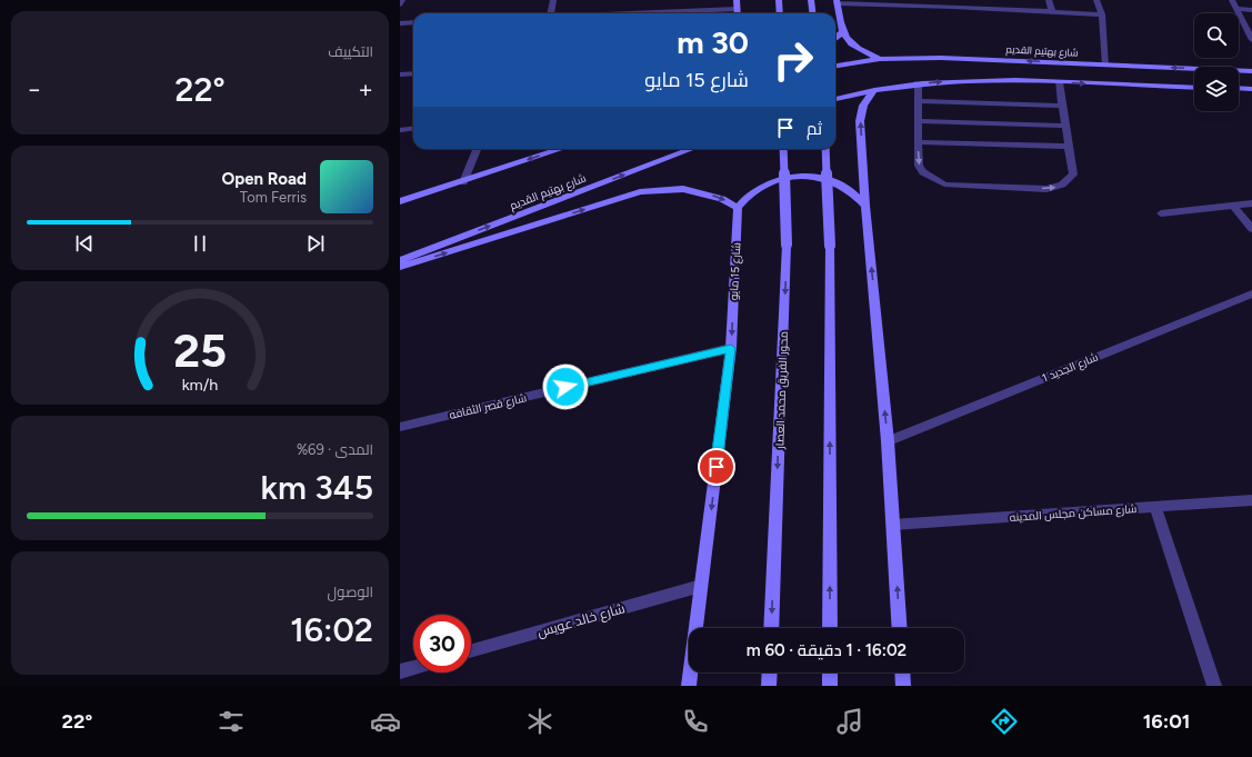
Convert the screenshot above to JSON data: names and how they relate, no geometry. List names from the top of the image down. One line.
{"streets":{"main road":["شارع بهتيم القديم","شارع 15 مايو","محور الفريق محمد العصار"],"street":["شارع الجديد 1","شارع قصر الثقافه","شارع مساكن مجلس المدينه","شارع خالد عويس"]},"crossings":[["شارع 15 مايو","شارع قصر الثقافه"],["شارع 15 مايو","شارع خالد عويس"]],"page":{"tile":["التكييف",["المدى · 69%","345 km"],["الوصول","16:02"]],"turn":["30 m","شارع 15 مايو"],"heat":["−","22°","+"],"then":"ثم","song":["Open Road","Tom Ferris"],"limit":"30","trip":"16:02 · 1 دقيقة · 60 m","tabs":["16:01","22°"],"gauge":["25","km/h"]}}
